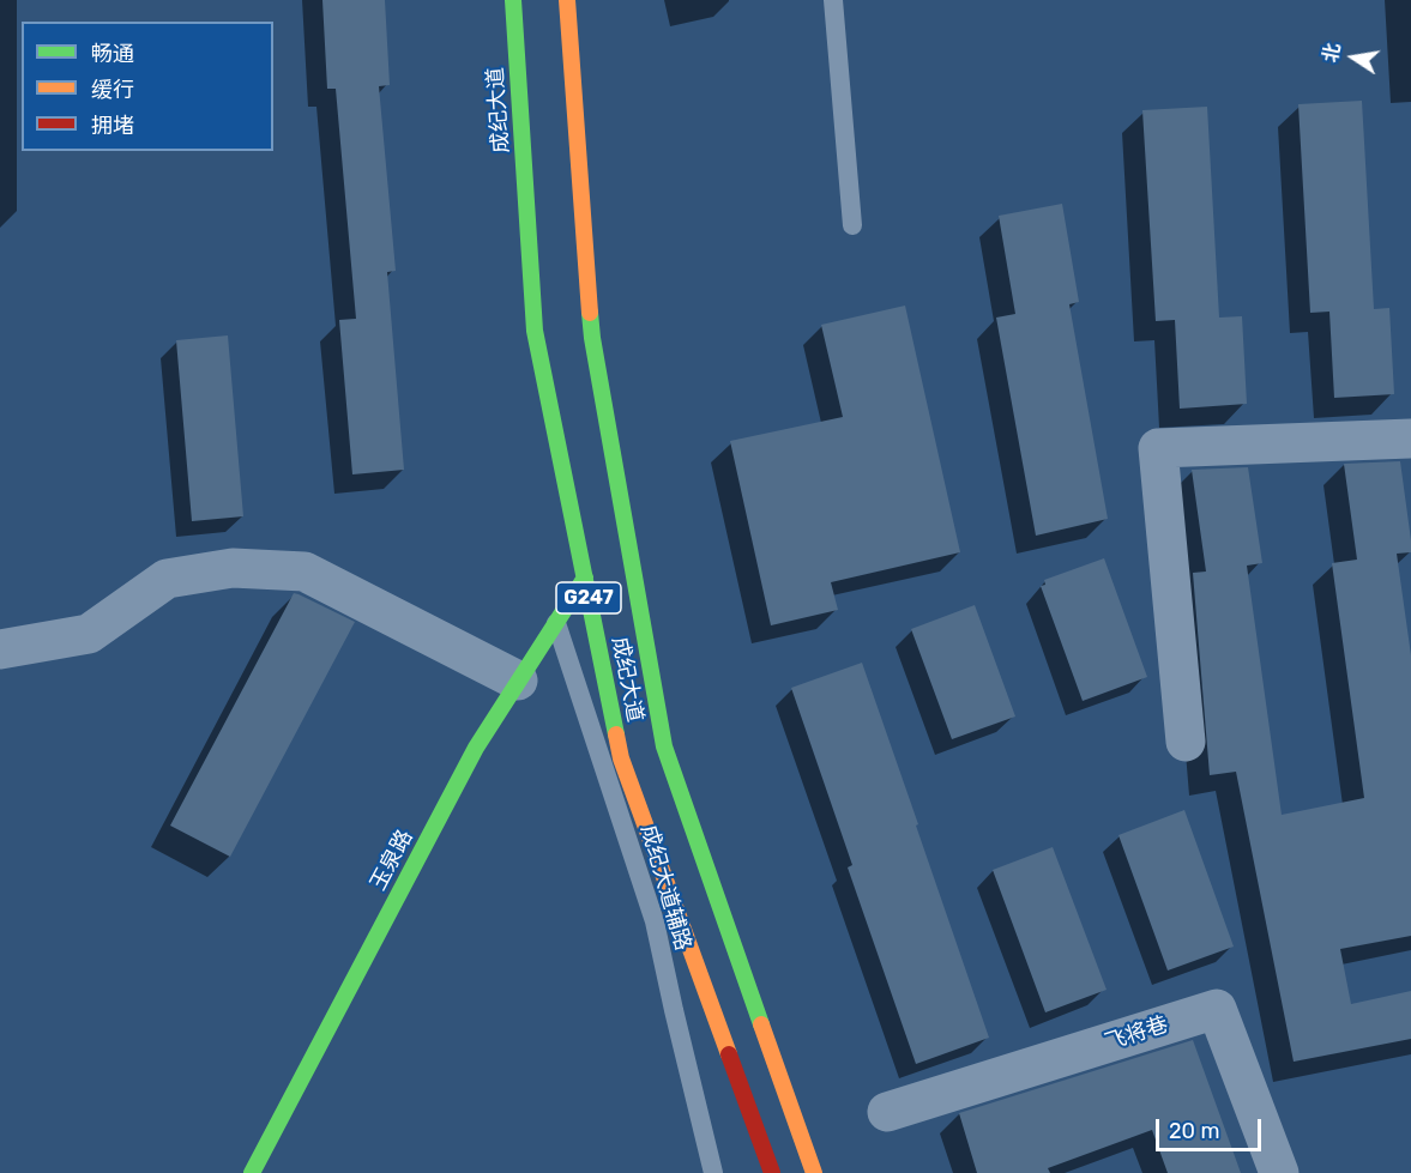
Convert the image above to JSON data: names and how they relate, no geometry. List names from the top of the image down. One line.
{"streets":{"main road":["成纪大道","G247","玉泉路"],"street":["飞将巷"],"lane":["成纪大道辅路"]},"crossings":[["成纪大道","玉泉路"],["玉泉路","成纪大道辅路"]],"legend":["畅通","缓行","拥堵"],"scale_bar":"20 m","north":"left"}
